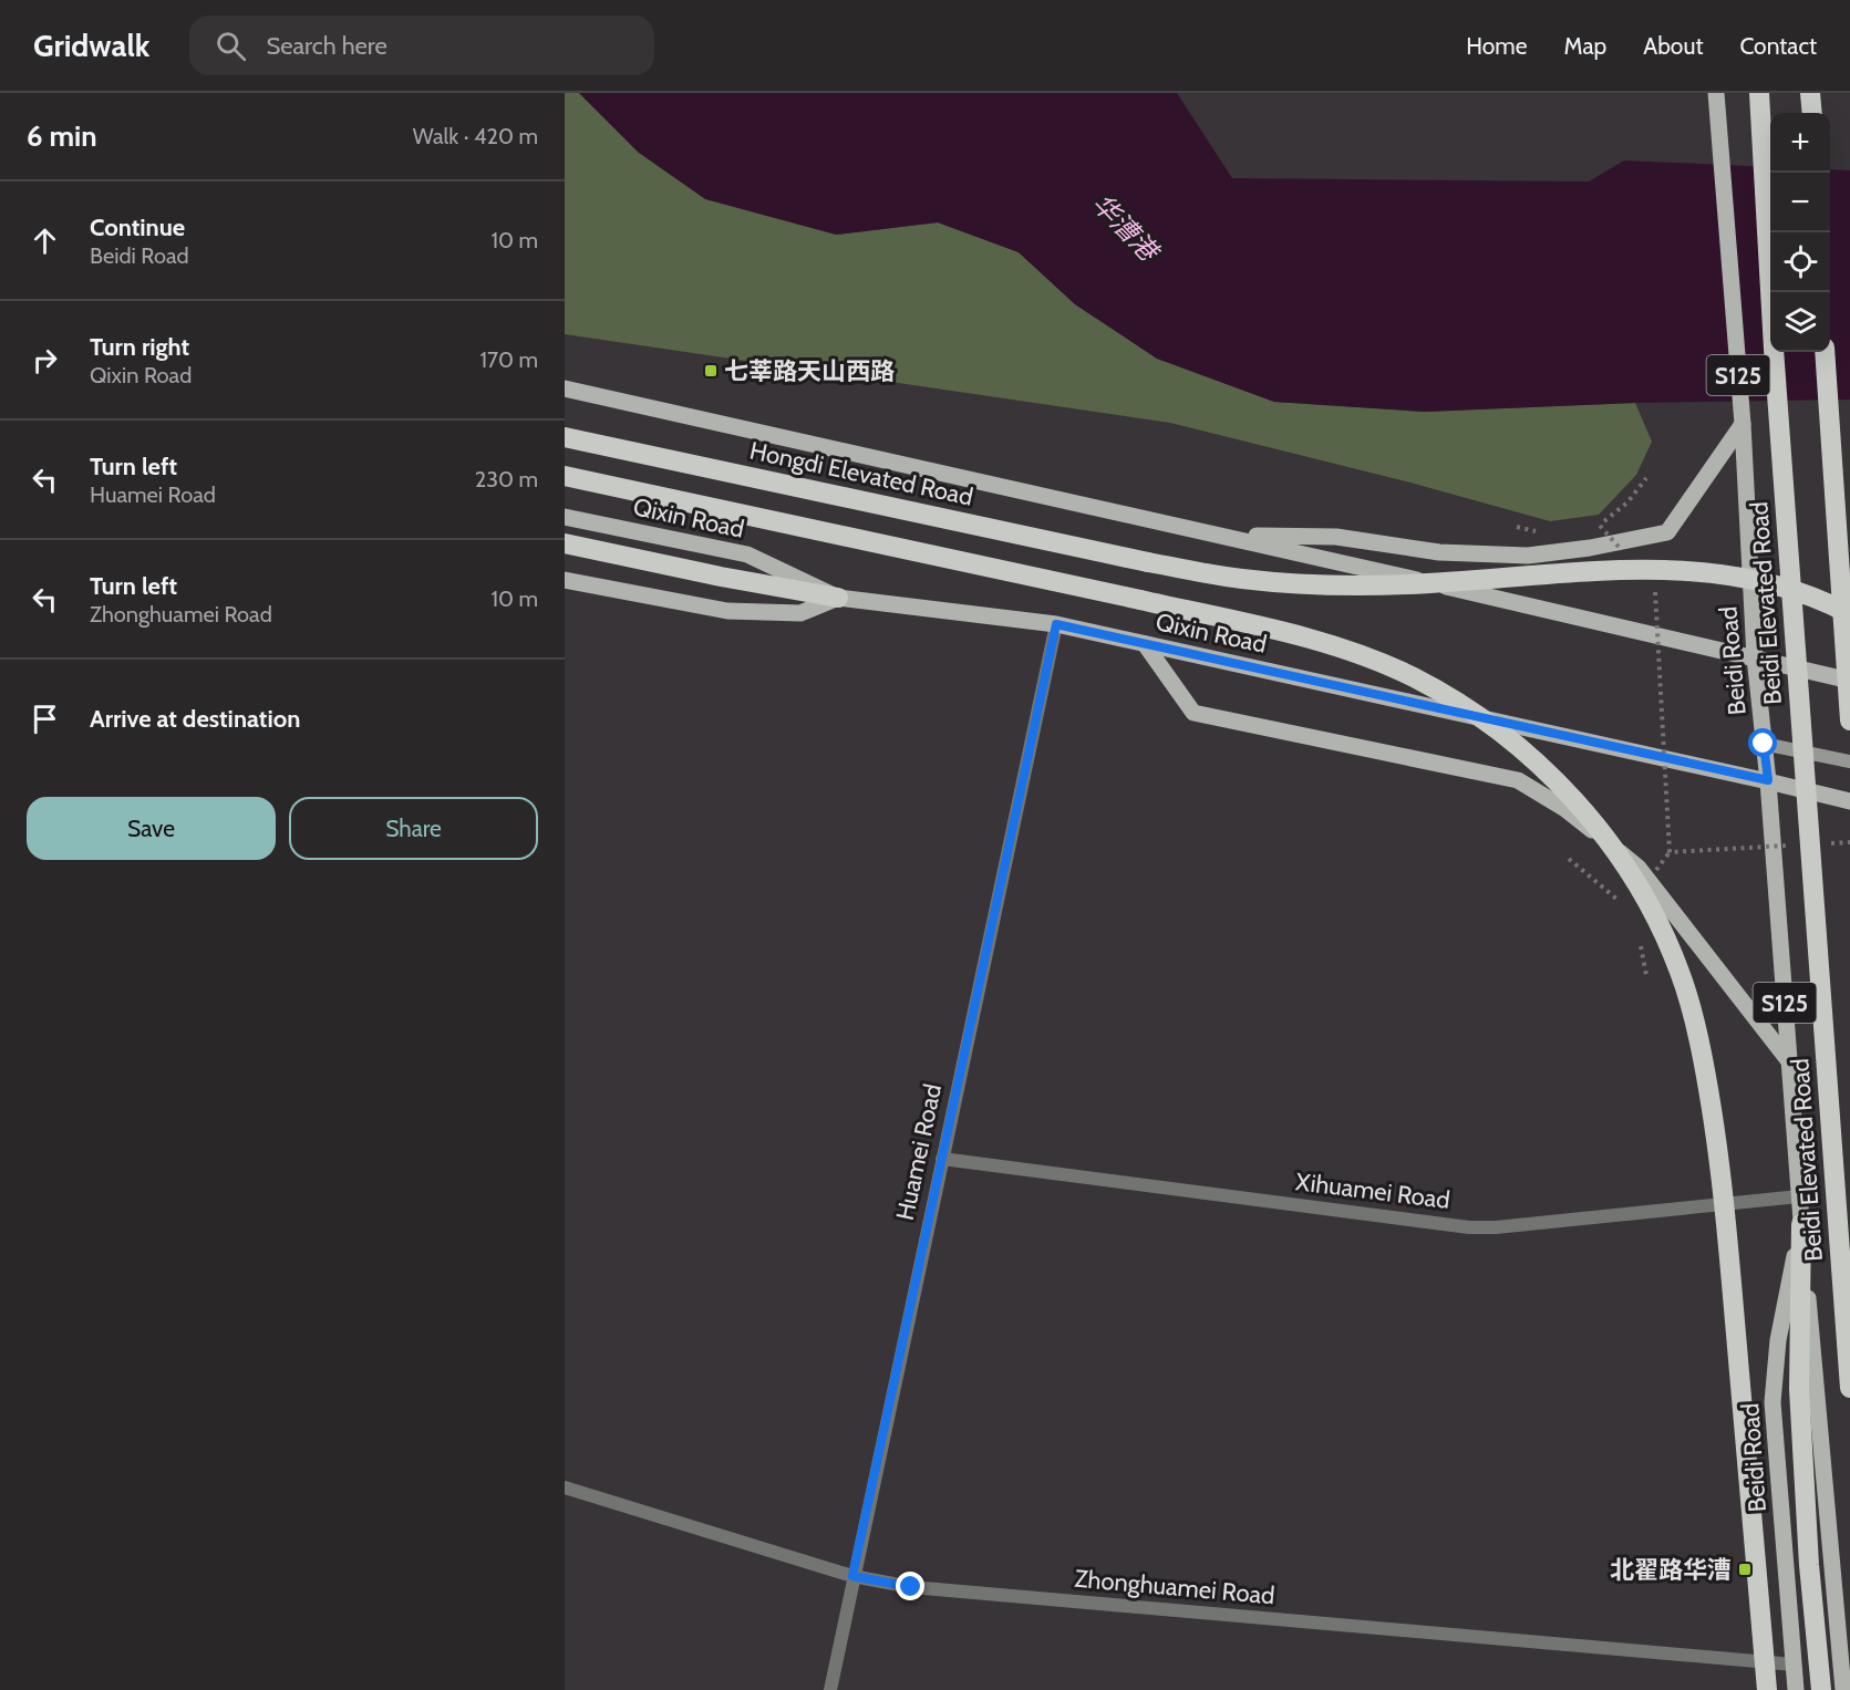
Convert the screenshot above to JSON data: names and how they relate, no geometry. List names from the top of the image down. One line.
{"streets":{"highway":["Hongdi Elevated Road","Beidi Elevated Road"],"main road":["S125","Qixin Road","Beidi Road"],"street":["Huamei Road","Xihuamei Road","Zhonghuamei Road"]},"crossings":[["Qixin Road","Beidi Road"],["Qixin Road","Huamei Road"],["Beidi Road","Xihuamei Road"],["Beidi Road","Zhonghuamei Road"],["Huamei Road","Xihuamei Road"],["Huamei Road","Zhonghuamei Road"]],"water":["华漕港"],"places":{"transit":["七莘路天山西路","北翟路华漕"]},"page":{"header":"Gridwalk","search":"Search here","nav":["Home","Map","About","Contact"],"heading":["6 min","Walk · 420 m"],"map_buttons":["+","−"],"list":[["Continue","Beidi Road","10 m"],["Turn right","Qixin Road","170 m"],["Turn left","Huamei Road","230 m"],["Turn left","Zhonghuamei Road","10 m"],"Arrive at destination"],"buttons":["Save","Share"]}}
